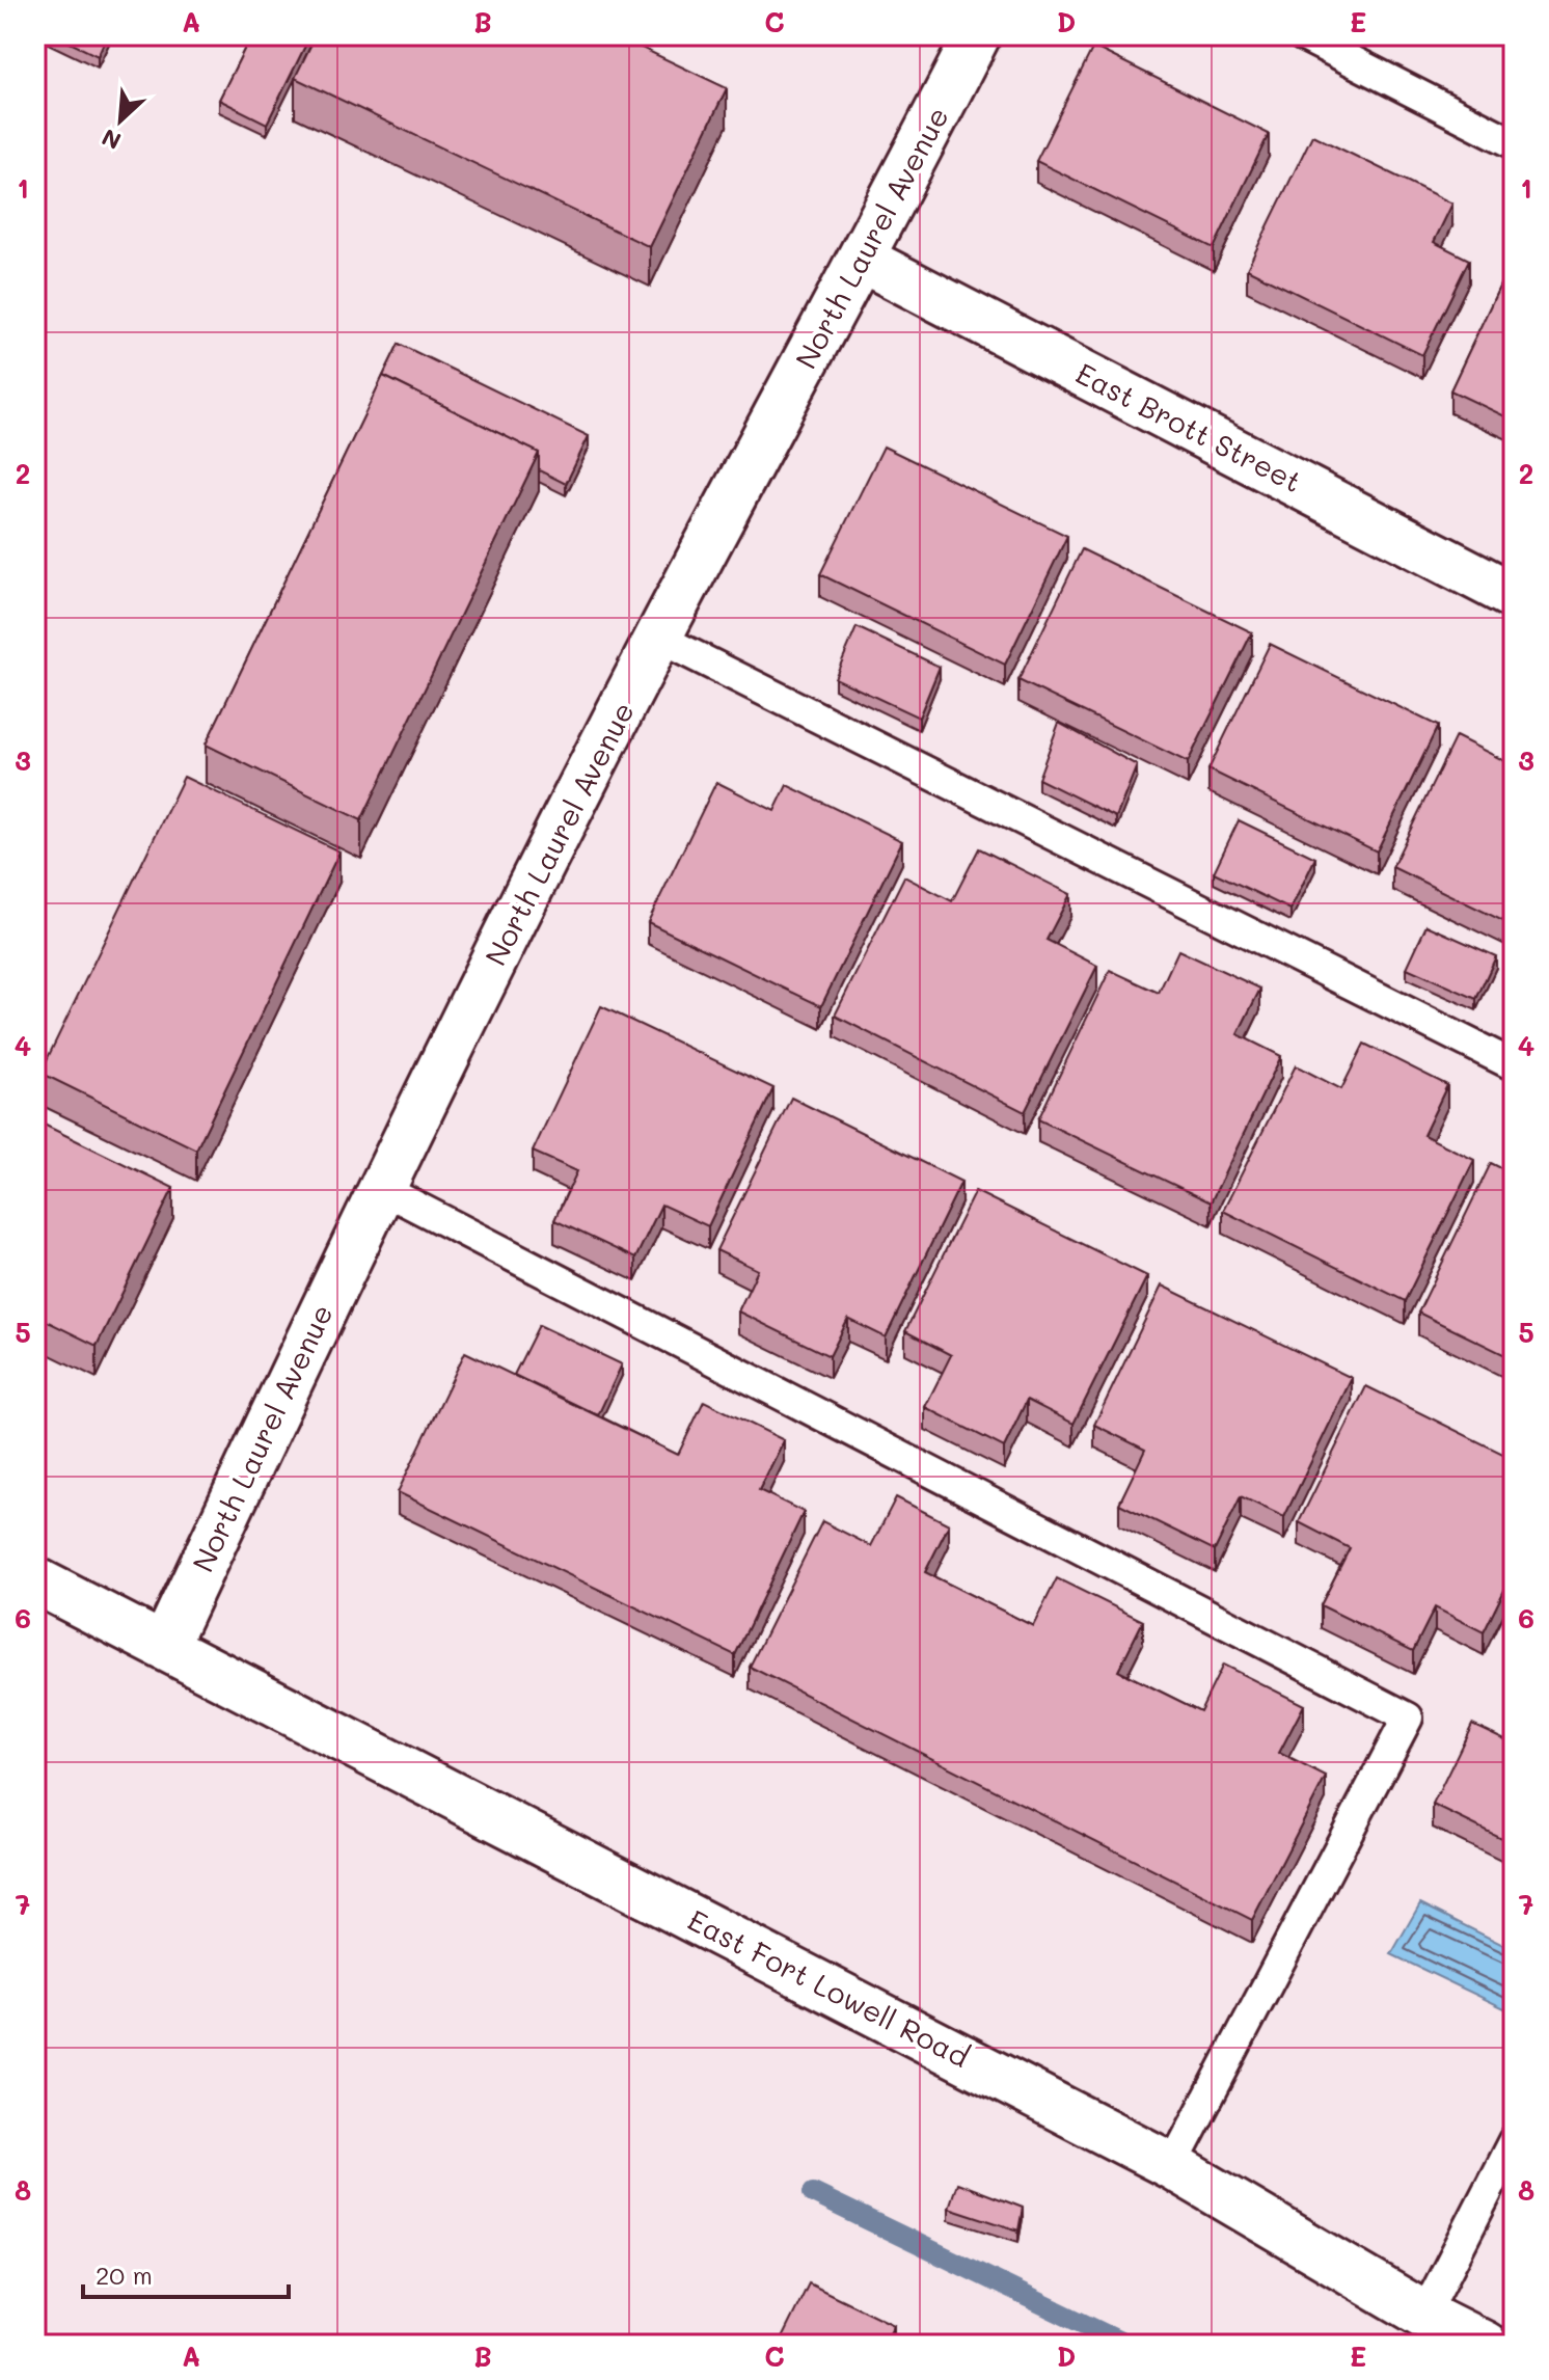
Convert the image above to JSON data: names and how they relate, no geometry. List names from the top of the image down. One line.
{"streets":{"street":["North Laurel Avenue","East Brott Street","East Fort Lowell Road"]},"crossings":[["North Laurel Avenue","East Brott Street"],["North Laurel Avenue","East Fort Lowell Road"]],"scale_bar":"20 m","north":"bottom left","grid":{"columns":["A","B","C","D","E"],"rows":["1","2","3","4","5","6","7","8"]}}
